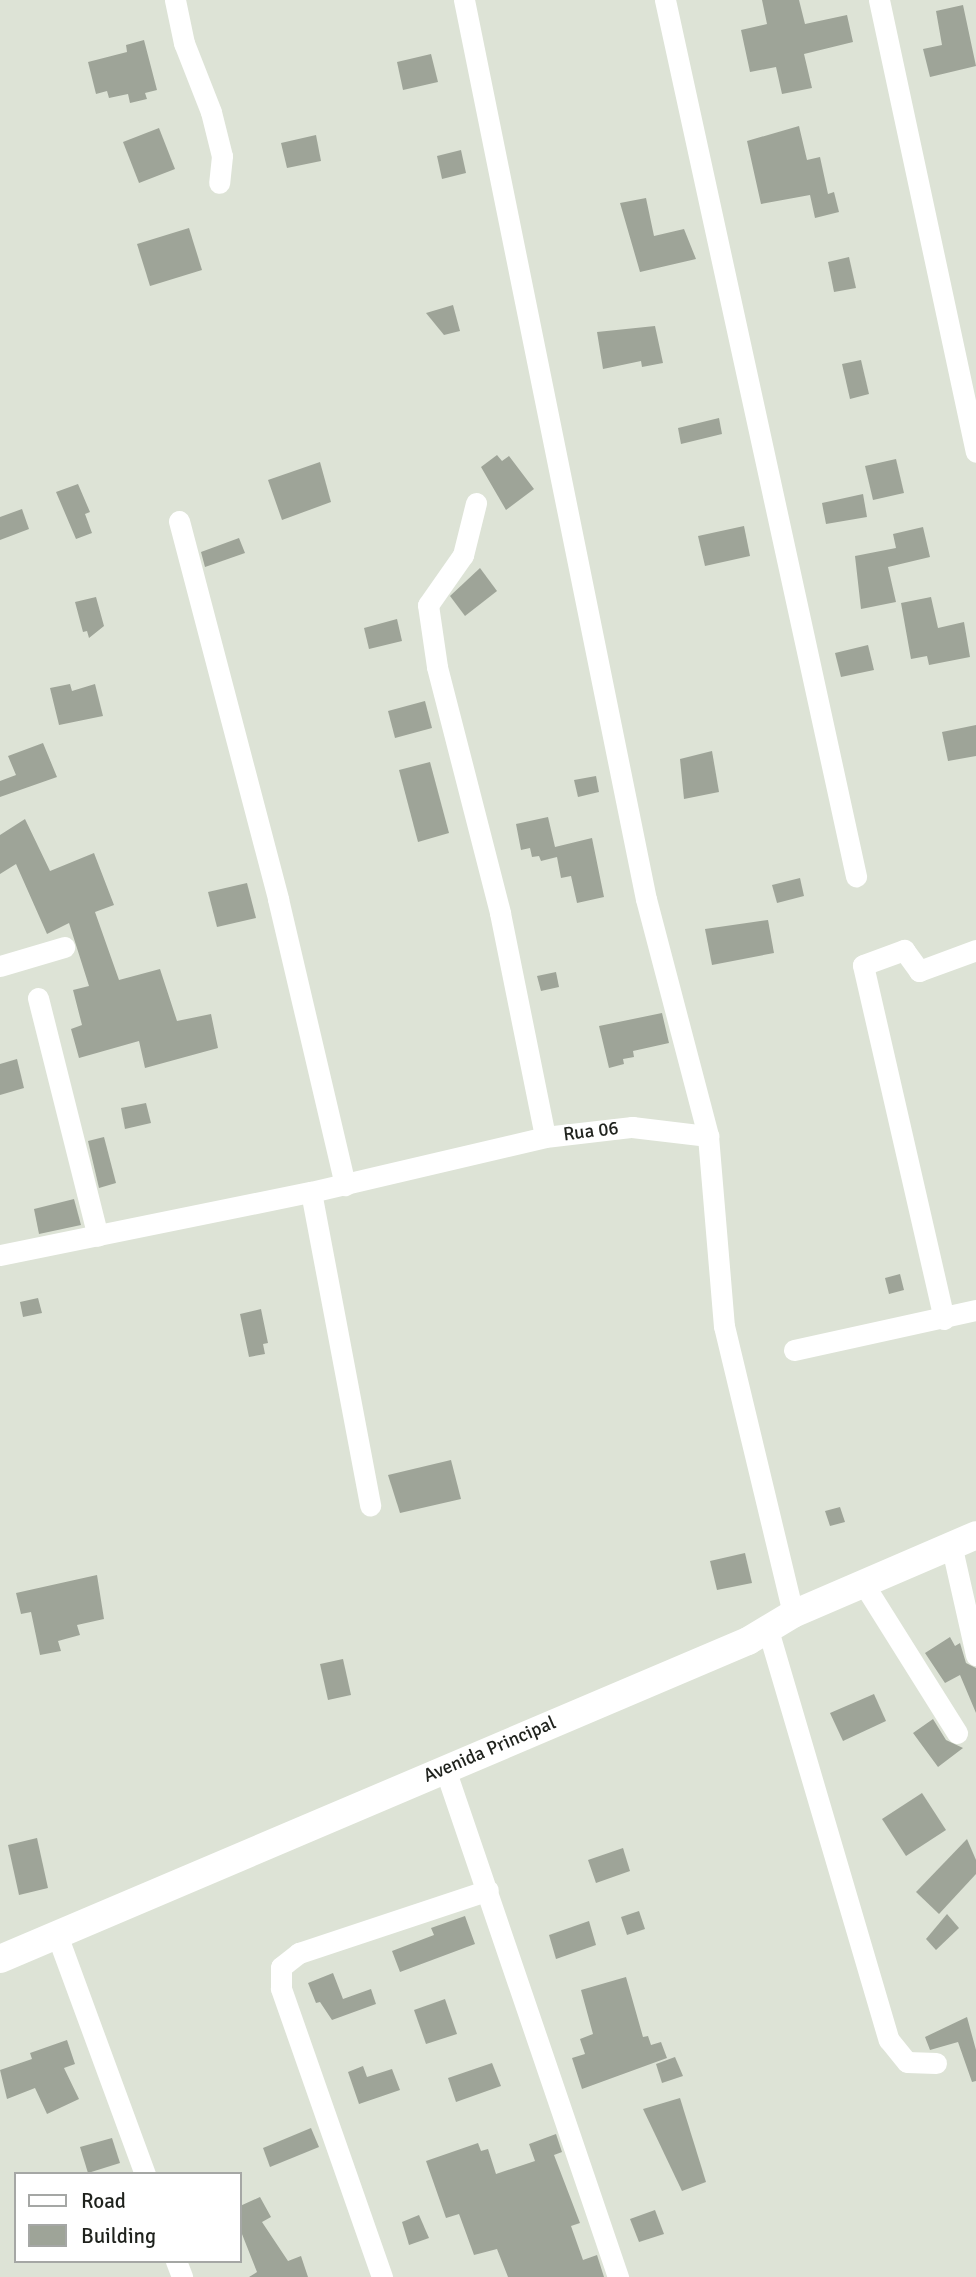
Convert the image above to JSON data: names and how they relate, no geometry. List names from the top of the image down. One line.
{"streets":{"street":["Rua 06","Avenida Principal"]},"legend":["Road","Building"]}
